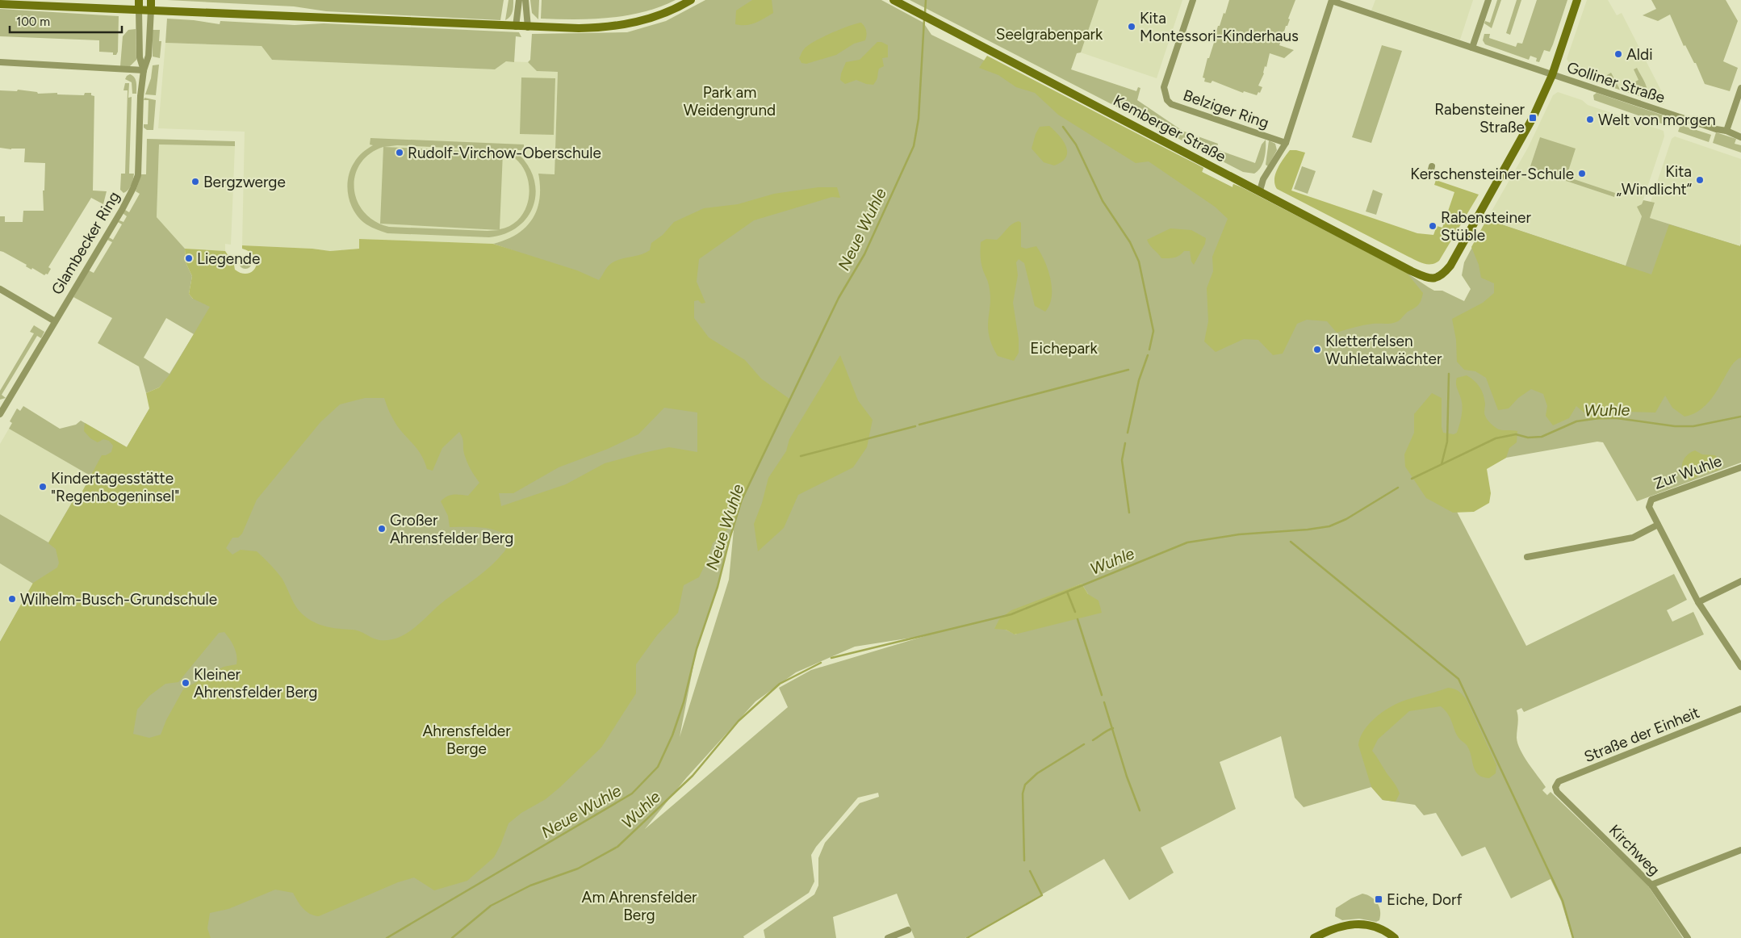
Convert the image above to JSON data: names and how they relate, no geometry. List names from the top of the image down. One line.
{"streets":{"main road":["Kemberger Straße"],"street":["Golliner Straße","Belziger Ring","Glambecker Ring","Zur Wuhle","Straße der Einheit","Kirchweg"]},"crossings":[["Golliner Straße","Kemberger Straße"],["Belziger Ring","Kemberger Straße"],["Straße der Einheit","Kirchweg"]],"water":["Neue Wuhle","Wuhle"],"parks":["Seelgrabenpark","Park am Weidengrund","Eichepark","Ahrensfelder Berge","Am Ahrensfelder Berg"],"places":{"other":["Kita Montessori-Kinderhaus","Aldi","Welt von morgen","Rudolf-Virchow-Oberschule","Kerschensteiner-Schule","Kita „Windlicht“","Bergzwerge","Rabensteiner Stüble","Liegende","Kletterfelsen Wuhletalwächter","Kindertagesstätte \"Regenbogeninsel\"","Großer Ahrensfelder Berg","Wilhelm-Busch-Grundschule","Kleiner Ahrensfelder Berg"],"transit":["Rabensteiner Straße","Eiche, Dorf"]},"scale_bar":"100 m"}
